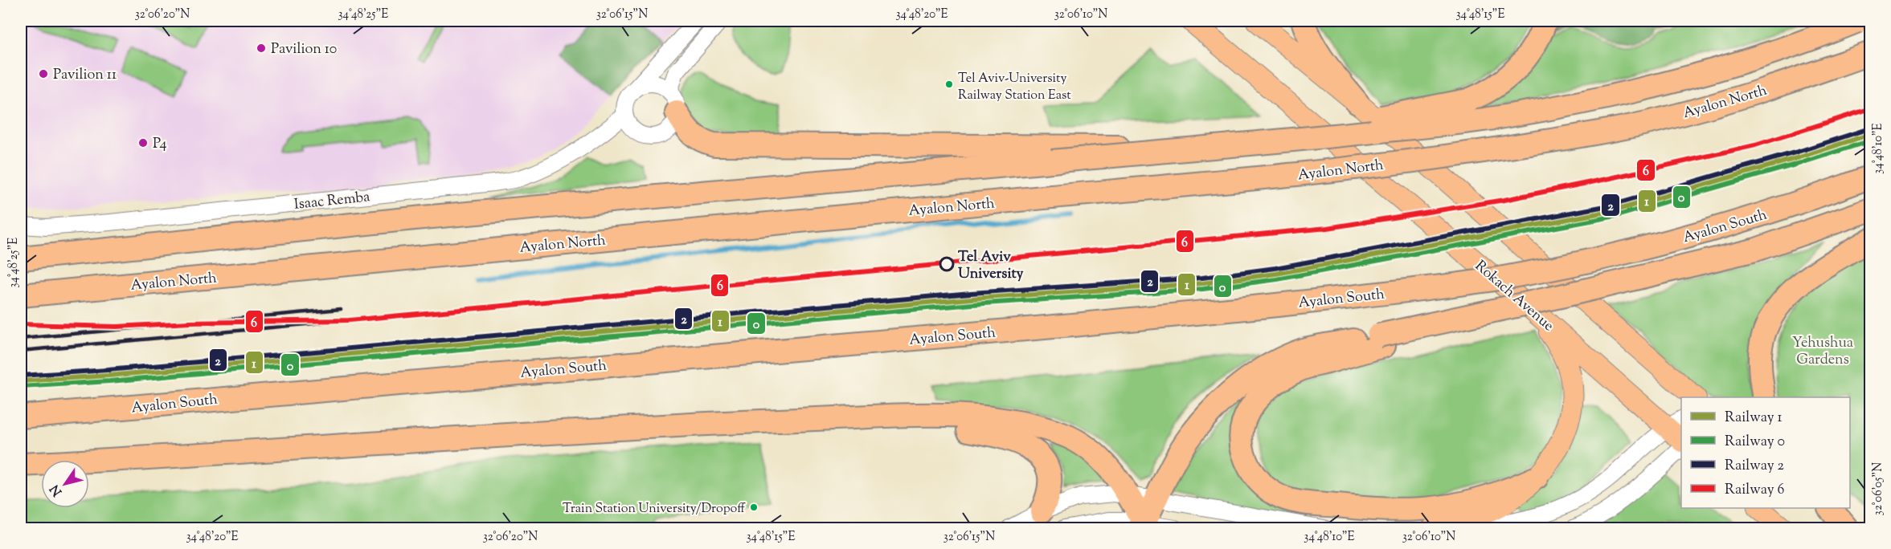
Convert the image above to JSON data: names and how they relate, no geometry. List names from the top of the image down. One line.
{"streets":{"highway":["Ayalon North","Ayalon South"],"main road":["Rokach Avenue"],"street":["Isaac Remba"]},"parks":["Yehushua Gardens"],"places":["Pavilion 10","Pavilion 11","Tel Aviv-University Railway Station East","P4","Tel Aviv University","Train Station University/Dropoff"],"lines":["rail line 6","rail line 2","rail line 1","rail line 0"],"legend":["Railway 1","Railway 0","Railway 2","Railway 6"],"north":"bottom left","coordinates":["32°06'20\"N","34°48'25\"E","32°06'15\"N","34°48'20\"E","32°06'10\"N","34°48'15\"E","34°48'10\"E","32°06'05\"N"]}
